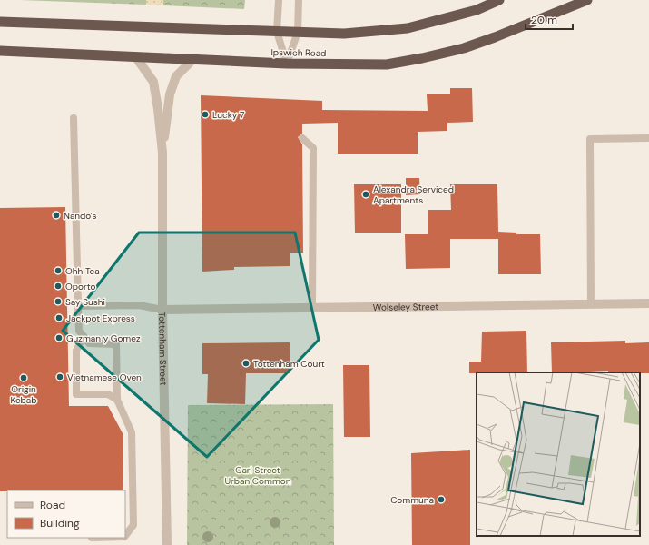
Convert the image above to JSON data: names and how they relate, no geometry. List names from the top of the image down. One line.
{"streets":{"highway":["Ipswich Road"],"street":["Wolseley Street","Tottenham Street"]},"crossings":[["Ipswich Road","Tottenham Street"],["Wolseley Street","Tottenham Street"]],"parks":["Carl Street Urban Common"],"places":["Lucky 7","Alexandra Serviced Apartments","Nando's","Ohh Tea","Oporto","Say Sushi","Jackpot Express","Guzman y Gomez","Tottenham Court","Vietnamese Oven","Origin Kebab","Communa"],"legend":["Road","Building"],"scale_bar":"20 m"}
